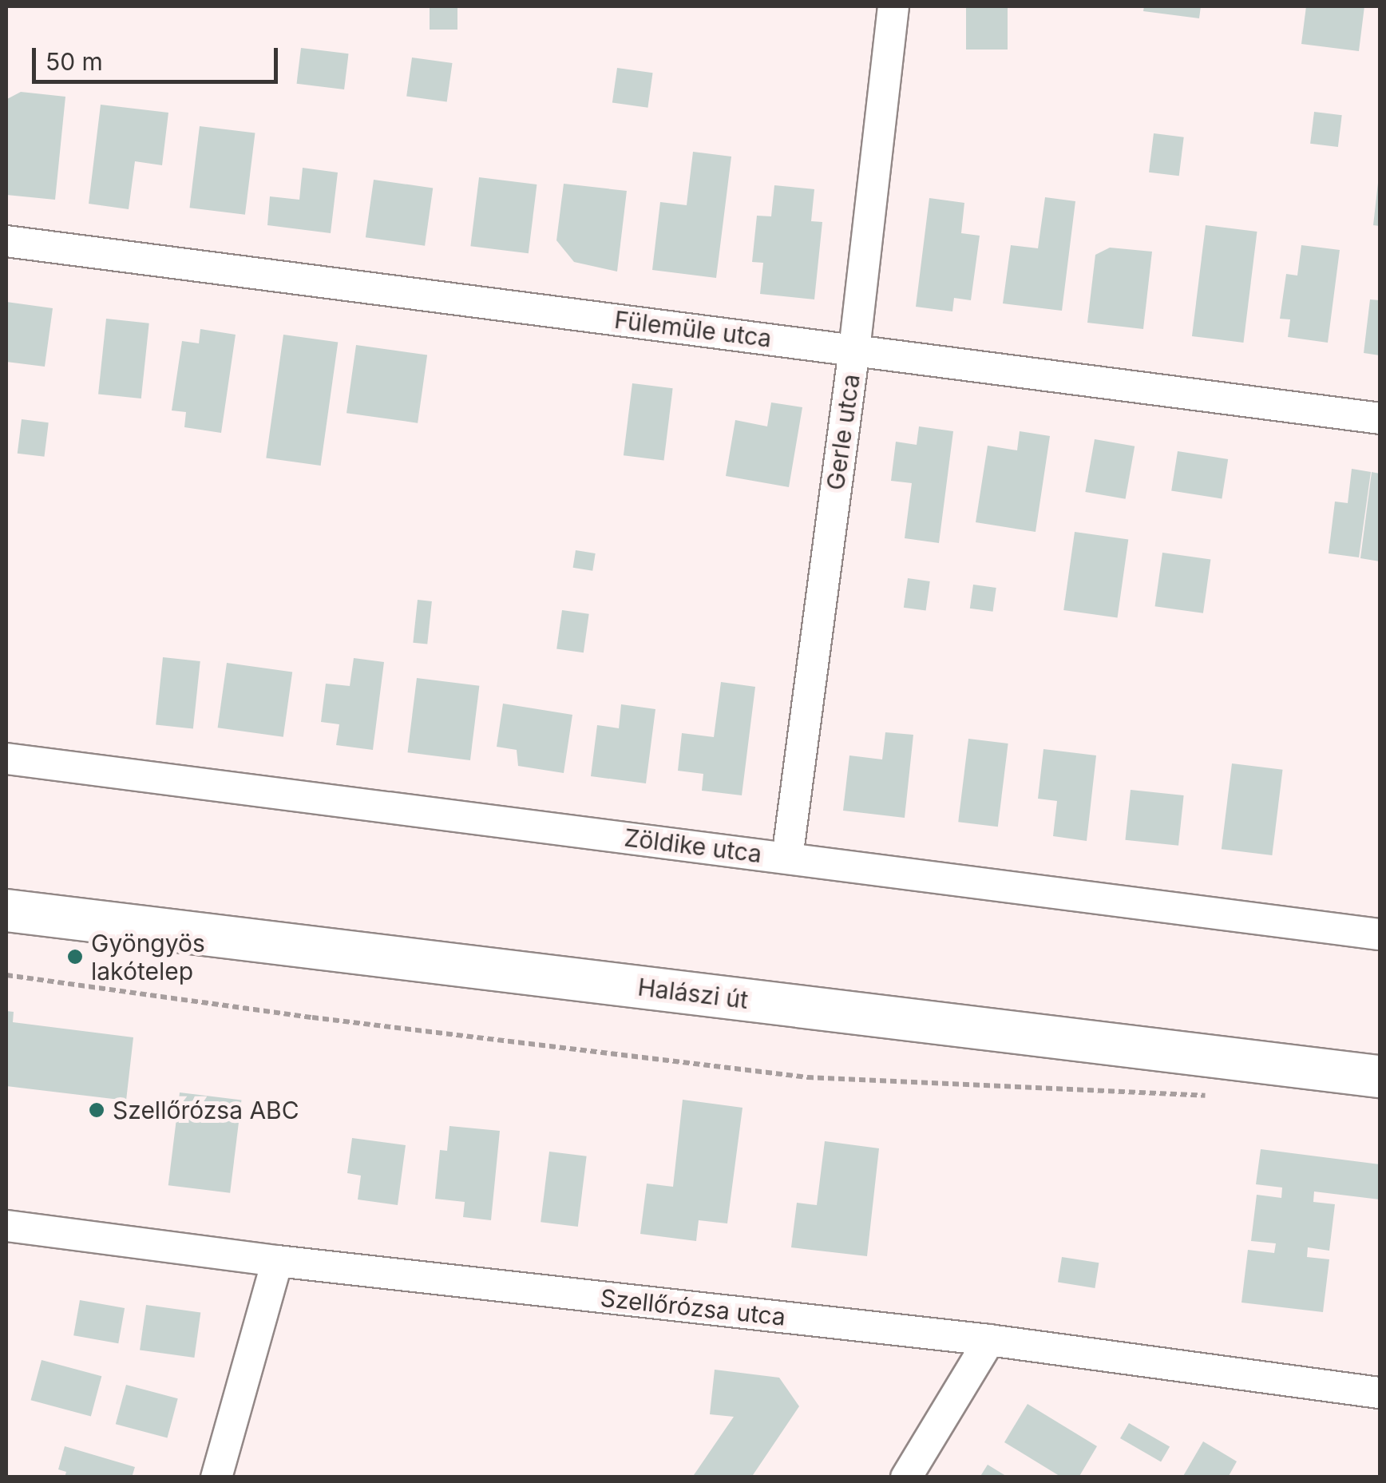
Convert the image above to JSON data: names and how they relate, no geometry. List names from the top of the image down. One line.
{"streets":{"main road":["Halászi út"],"street":["Fülemüle utca","Gerle utca","Zöldike utca","Szellőrózsa utca"]},"crossings":[["Fülemüle utca","Gerle utca"],["Gerle utca","Zöldike utca"]],"places":["Gyöngyös lakótelep","Szellőrózsa ABC"],"scale_bar":"50 m"}
